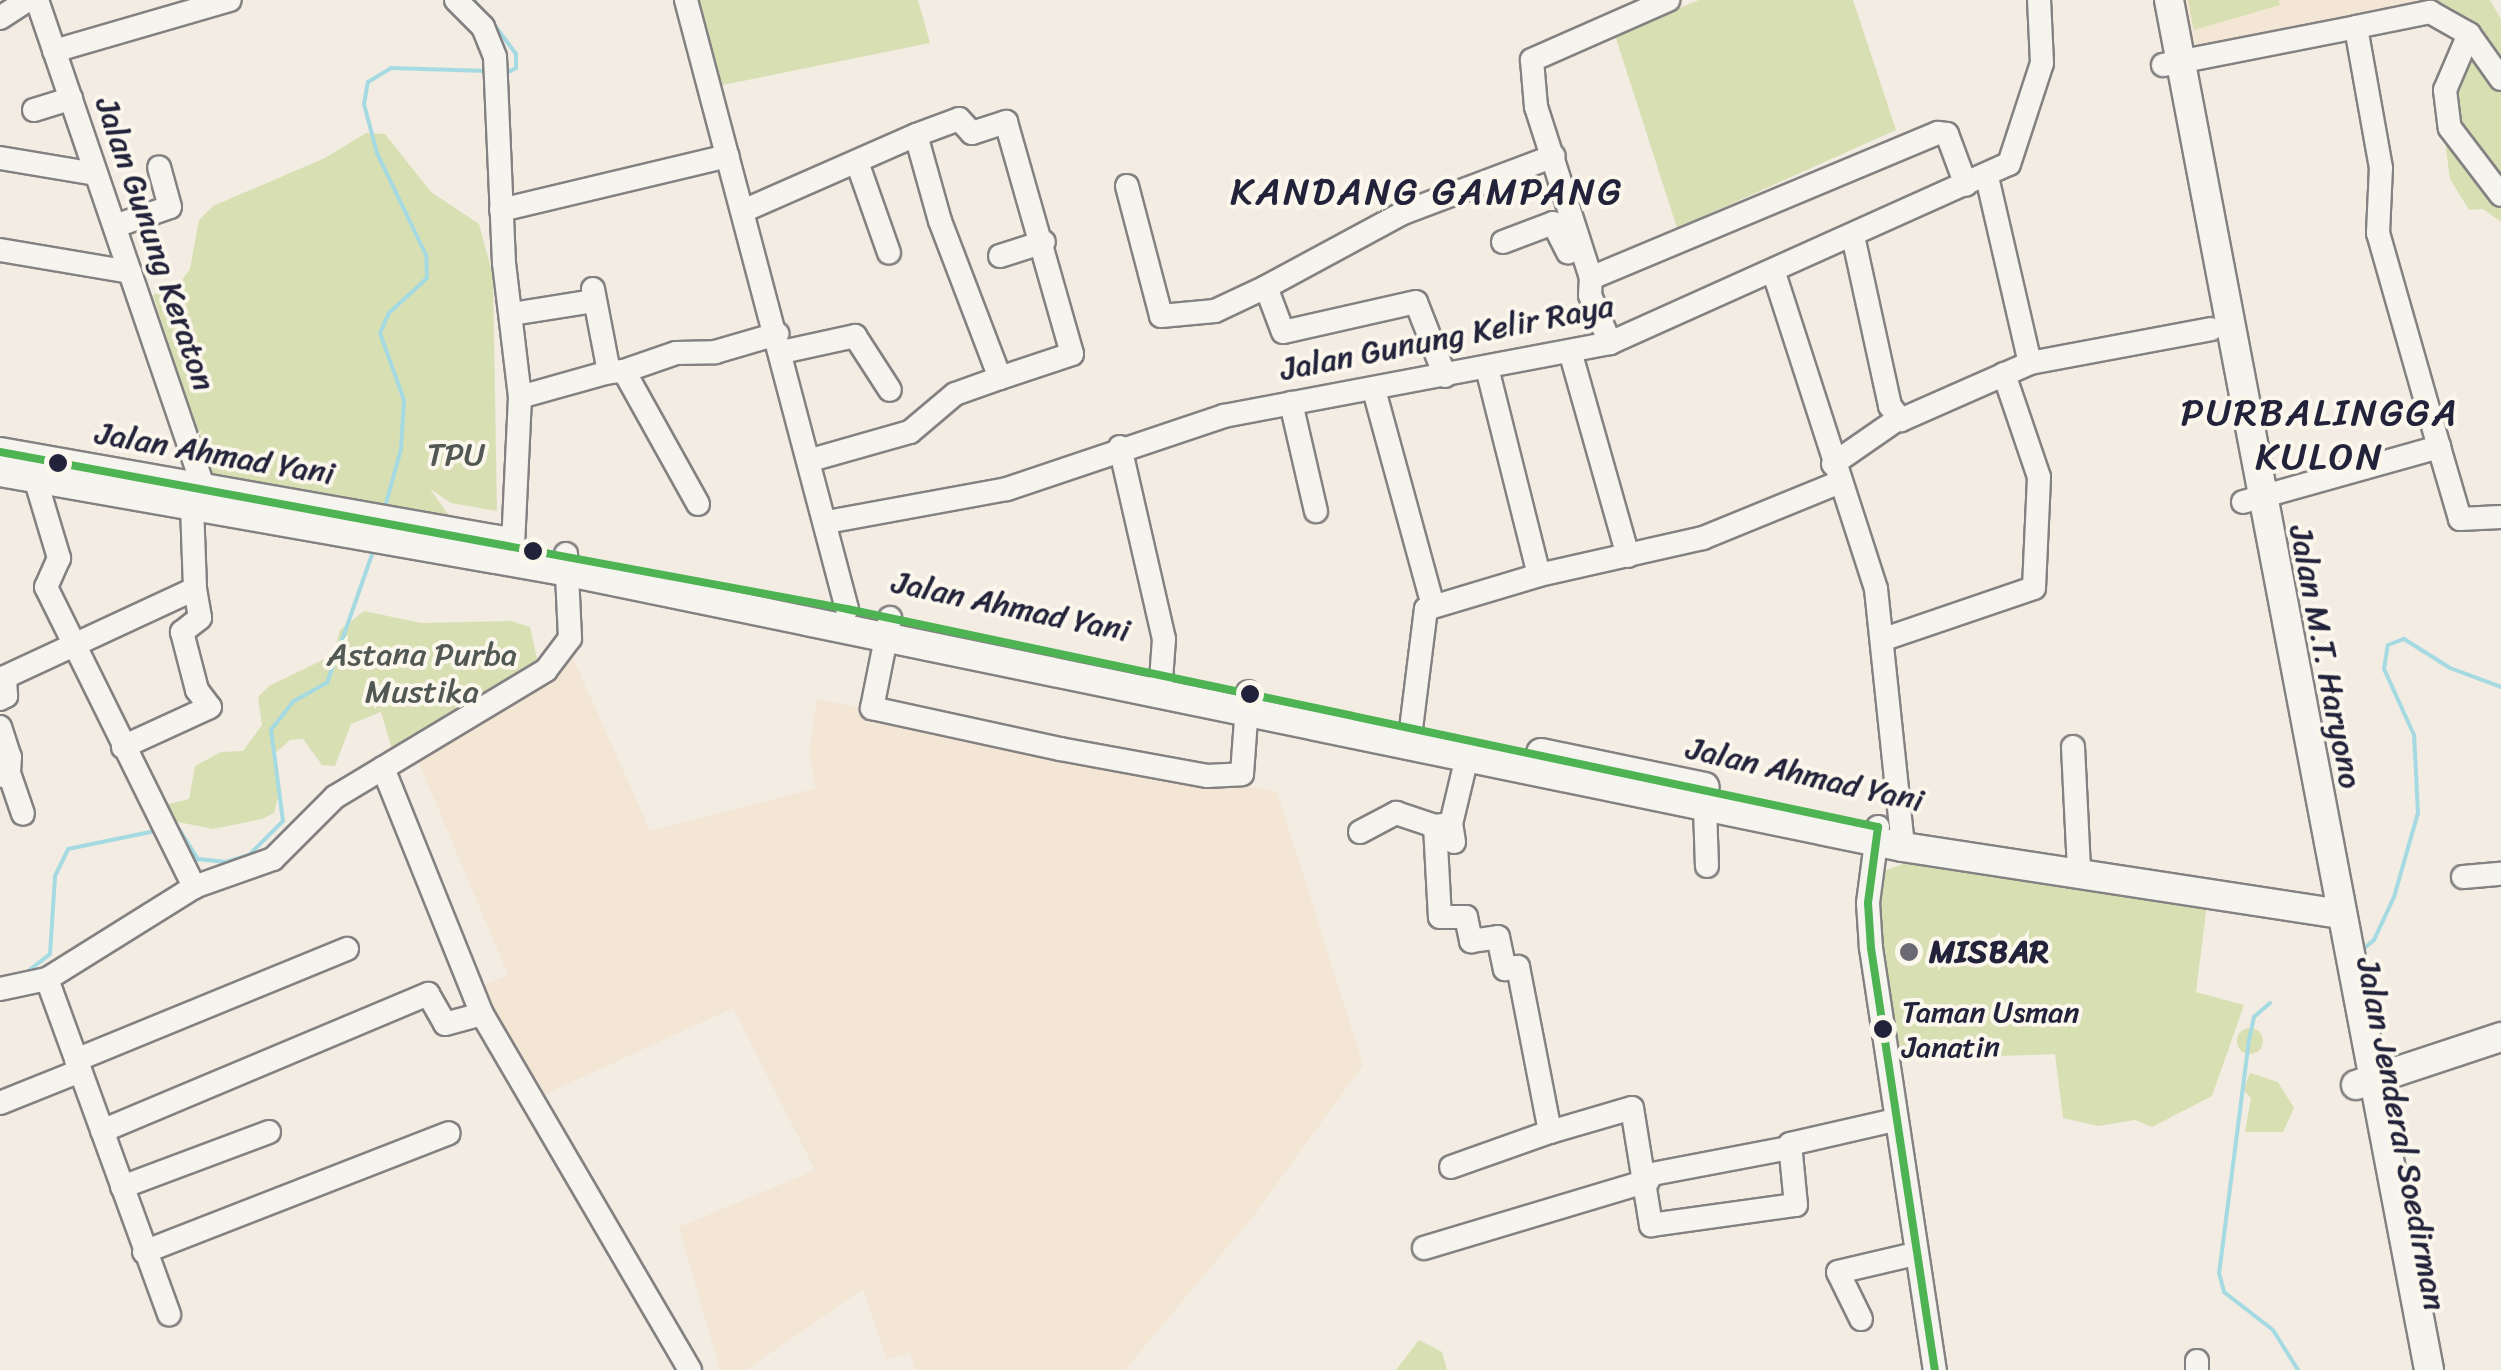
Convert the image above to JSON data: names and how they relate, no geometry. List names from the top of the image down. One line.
{"streets":{"main road":["Jalan Ahmad Yani","Jalan M.T. Haryono","Jalan Jenderal Soedirman"],"street":["Jalan Gunung Keraton","Jalan Gunung Kelir Raya"]},"crossings":[["Jalan Gunung Keraton","Jalan Ahmad Yani"],["Jalan Ahmad Yani","Jalan M.T. Haryono"],["Jalan Ahmad Yani","Jalan Jenderal Soedirman"],["Jalan M.T. Haryono","Jalan Jenderal Soedirman"]],"districts":["KANDANG GAMPANG","PURBALINGGA KULON"],"parks":["TPU","Astana Purba Mustika"],"places":["MISBAR","Taman Usman Janatin"]}
